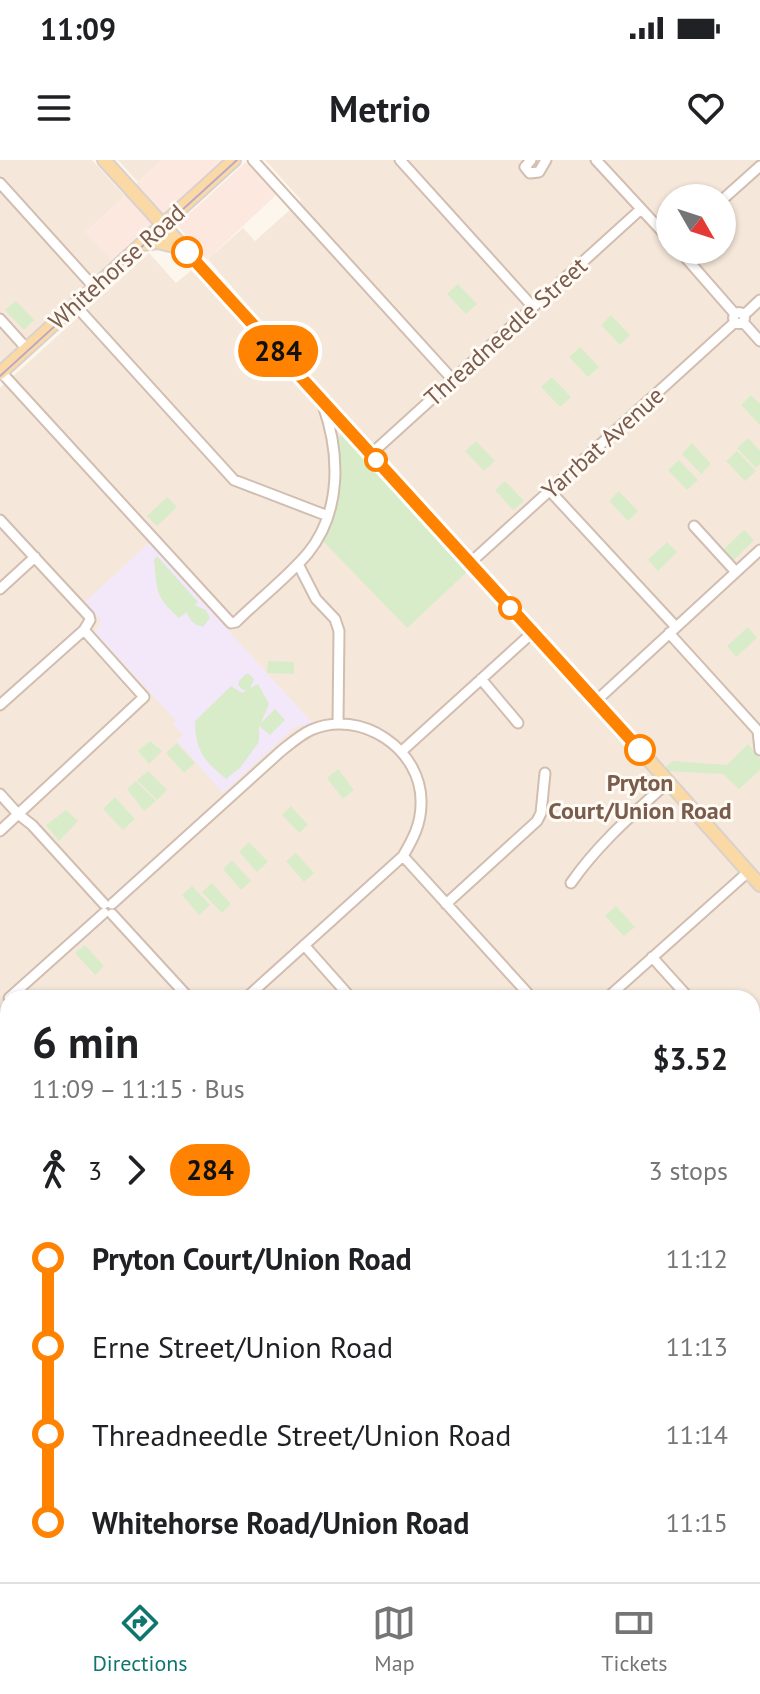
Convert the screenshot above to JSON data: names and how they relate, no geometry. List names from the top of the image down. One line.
{"streets":{"main road":["Whitehorse Road"],"street":["Threadneedle Street","Yarrbat Avenue"]},"places":["Pryton Court/Union Road"],"lines":["bus line 284"],"north":"bottom right","page":{"status":"11:09","header":"Metrio","on_map":"284","heading":["6 min","11:09 – 11:15 · Bus","$3.52"],"legs":["3","284","3 stops"],"list":[{"name":"Pryton Court/Union Road","value":"11:12"},{"name":"Erne Street/Union Road","value":"11:13"},{"name":"Threadneedle Street/Union Road","value":"11:14"},{"name":"Whitehorse Road/Union Road","value":"11:15"}],"tabs":["Directions","Map","Tickets"]}}
